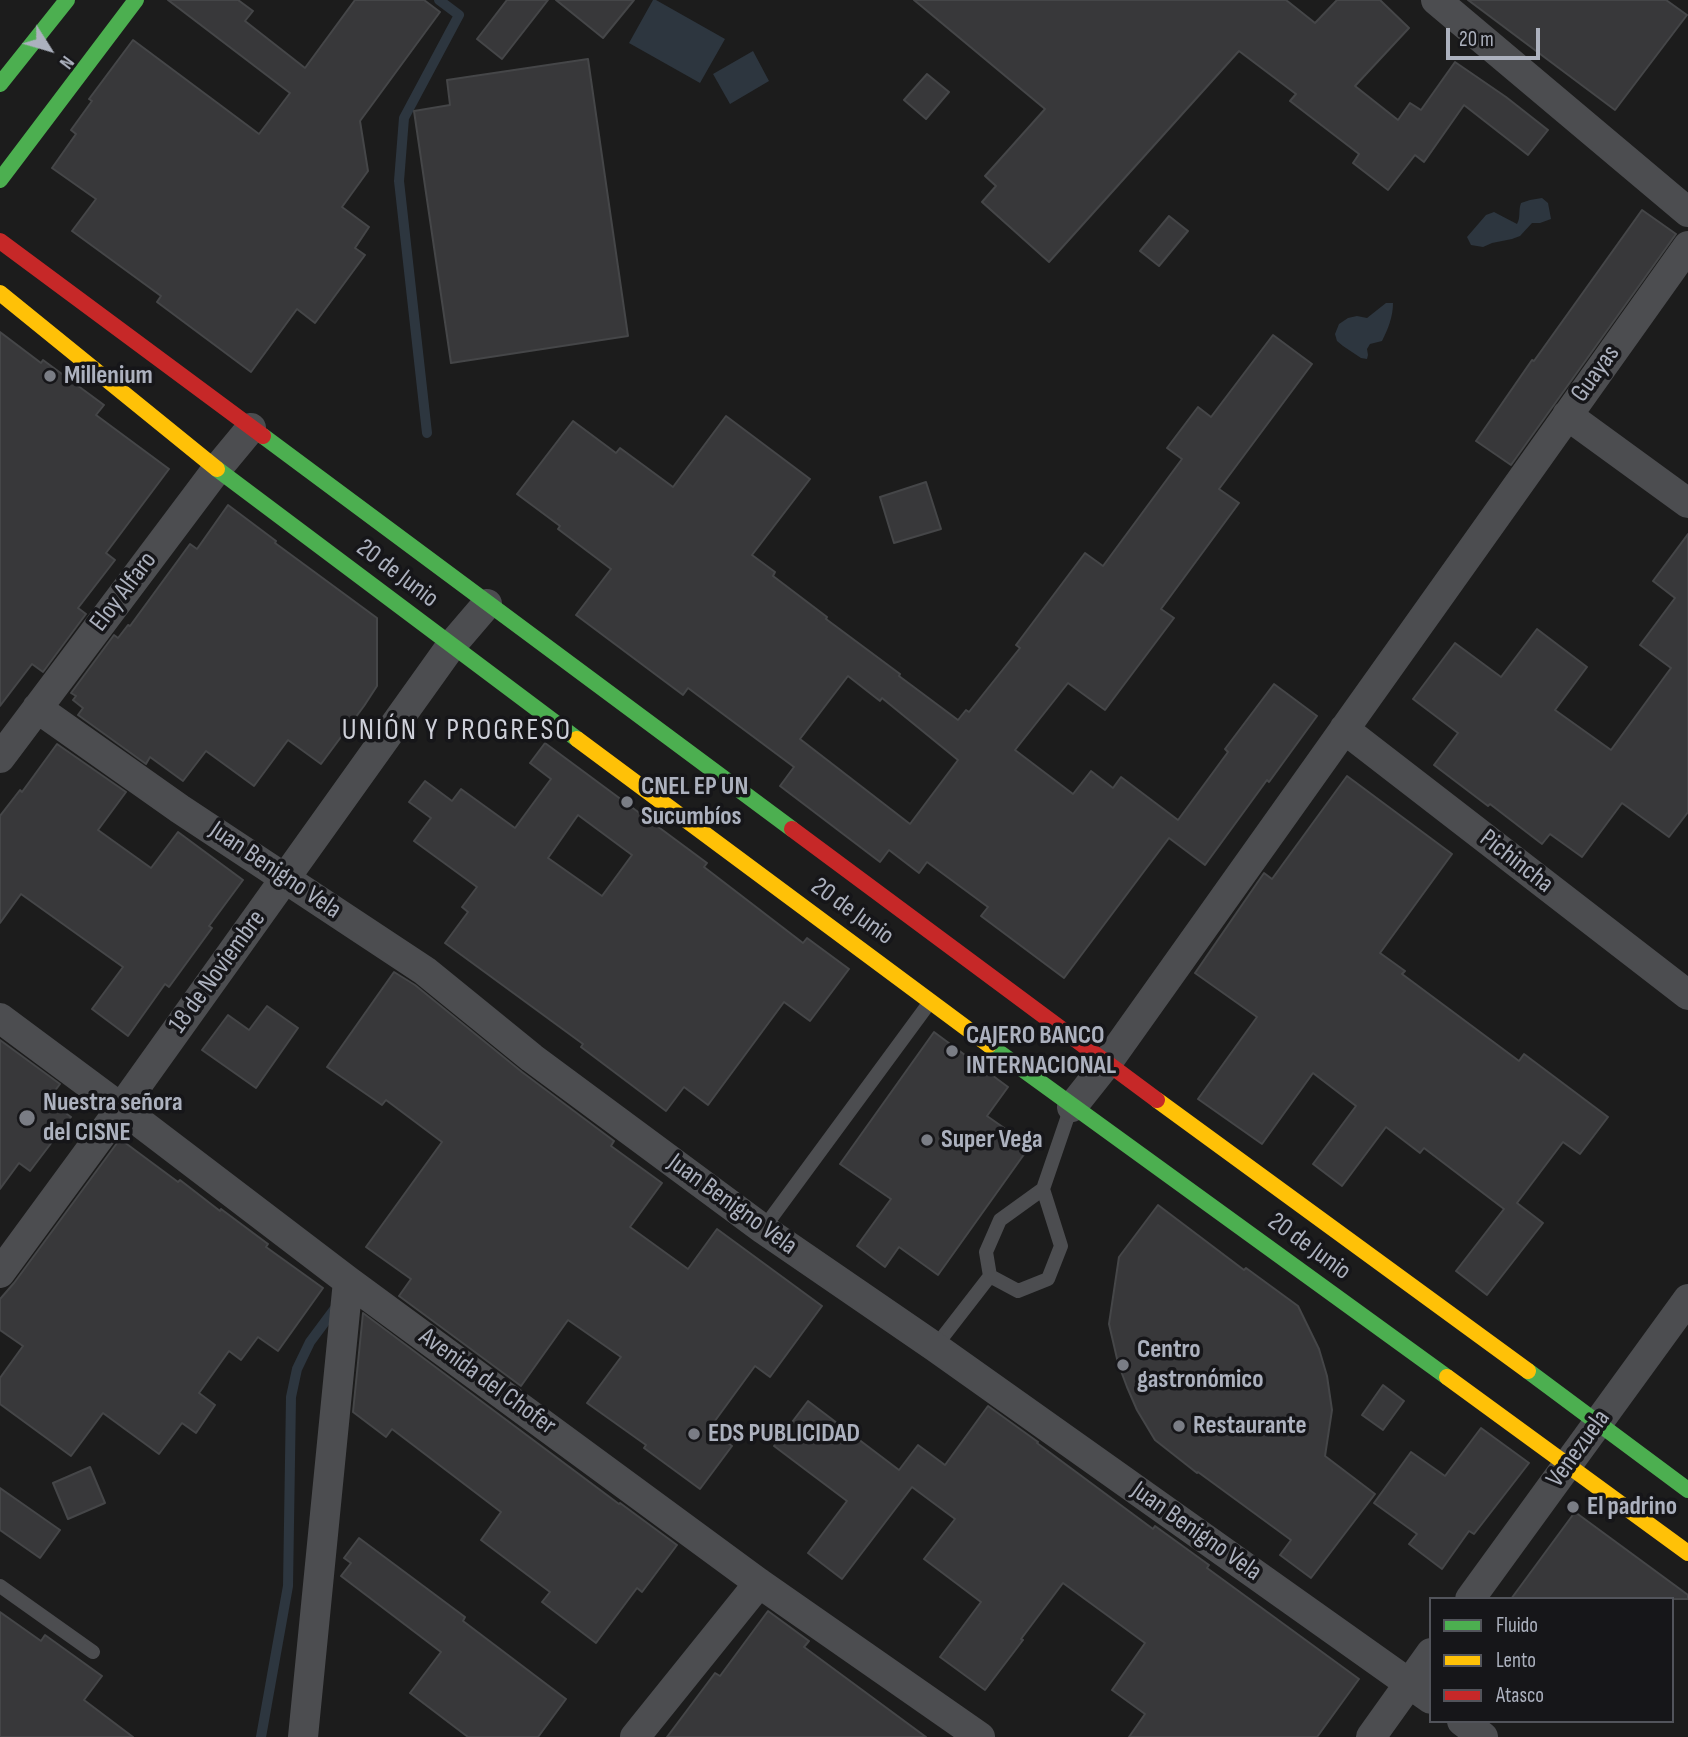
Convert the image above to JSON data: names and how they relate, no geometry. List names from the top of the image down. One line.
{"streets":{"main road":["20 de Junio"],"street":["Guayas","Eloy Alfaro","Pichincha","Juan Benigno Vela","18 de Noviembre","Avenida del Chofer","Venezuela"]},"crossings":[["20 de Junio","Eloy Alfaro"],["20 de Junio","18 de Noviembre"],["20 de Junio","Venezuela"],["Eloy Alfaro","Juan Benigno Vela"],["Juan Benigno Vela","18 de Noviembre"],["18 de Noviembre","Avenida del Chofer"]],"districts":["UNIÓN Y PROGRESO"],"places":["Millenium","CNEL EP UN Sucumbíos","CAJERO BANCO INTERNACIONAL","Nuestra señora del CISNE","Super Vega","Centro gastronómico","Restaurante","EDS PUBLICIDAD","El padrino"],"legend":["Fluido","Lento","Atasco"],"scale_bar":"20 m","north":"bottom right"}
